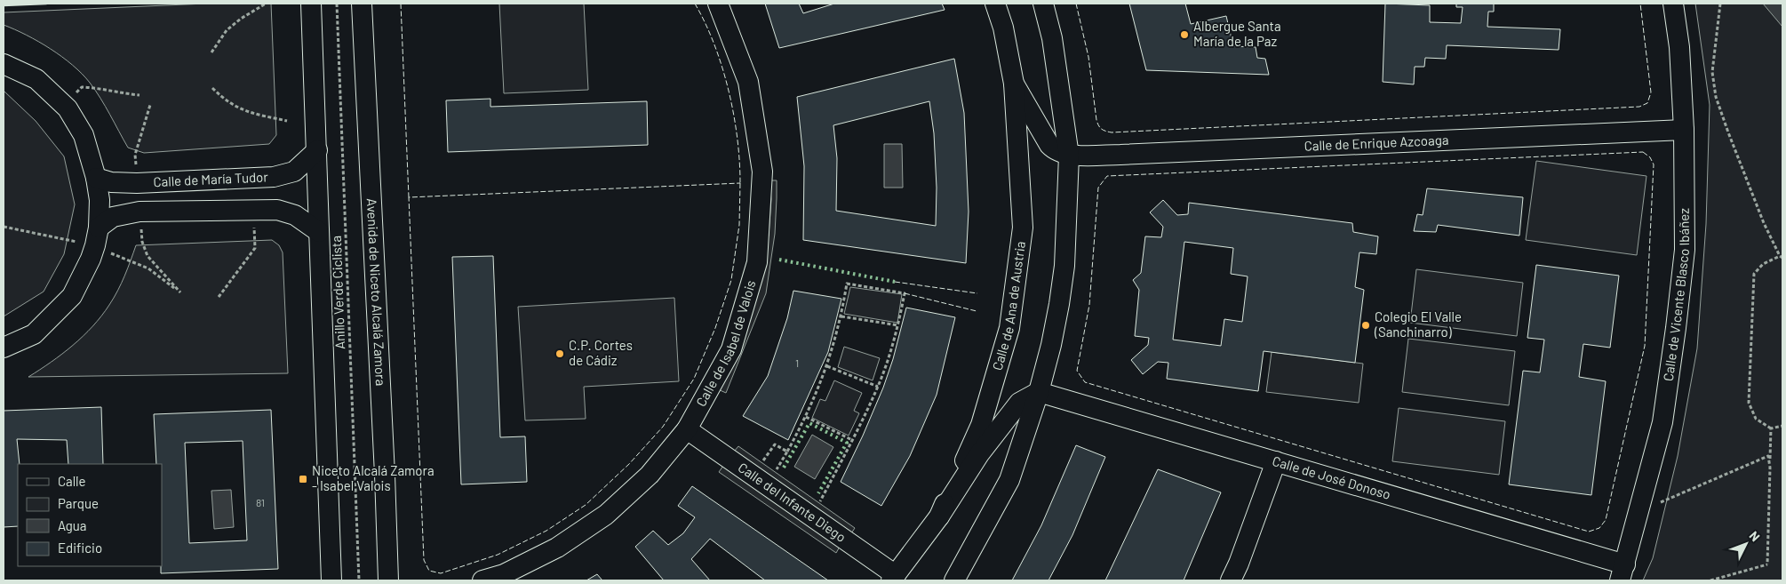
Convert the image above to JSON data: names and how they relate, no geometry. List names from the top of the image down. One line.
{"streets":{"street":["Calle de Enrique Azcoaga","Calle de María Tudor","Avenida de Niceto Alcalá Zamora","Calle de Vicente Blasco Ibáñez","Calle de Ana de Austria","Calle de Isabel de Valois","Calle de José Donoso","Calle del Infante Diego"],"path":["Anillo Verde Ciclista"]},"crossings":[["Calle de Enrique Azcoaga","Calle de Vicente Blasco Ibáñez"],["Calle de Enrique Azcoaga","Calle de Ana de Austria"],["Calle de Vicente Blasco Ibáñez","Calle de José Donoso"],["Calle de Ana de Austria","Calle de José Donoso"],["Calle de Ana de Austria","Calle del Infante Diego"],["Calle de Isabel de Valois","Calle del Infante Diego"]],"places":{"other":["Albergue Santa María de la Paz","Colegio El Valle (Sanchinarro)","C.P. Cortes de Cádiz"],"transit":["Niceto Alcalá Zamora - Isabel Valois"]},"house_numbers":["1","81"],"legend":["Calle","Parque","Agua","Edificio"],"north":"top right"}
